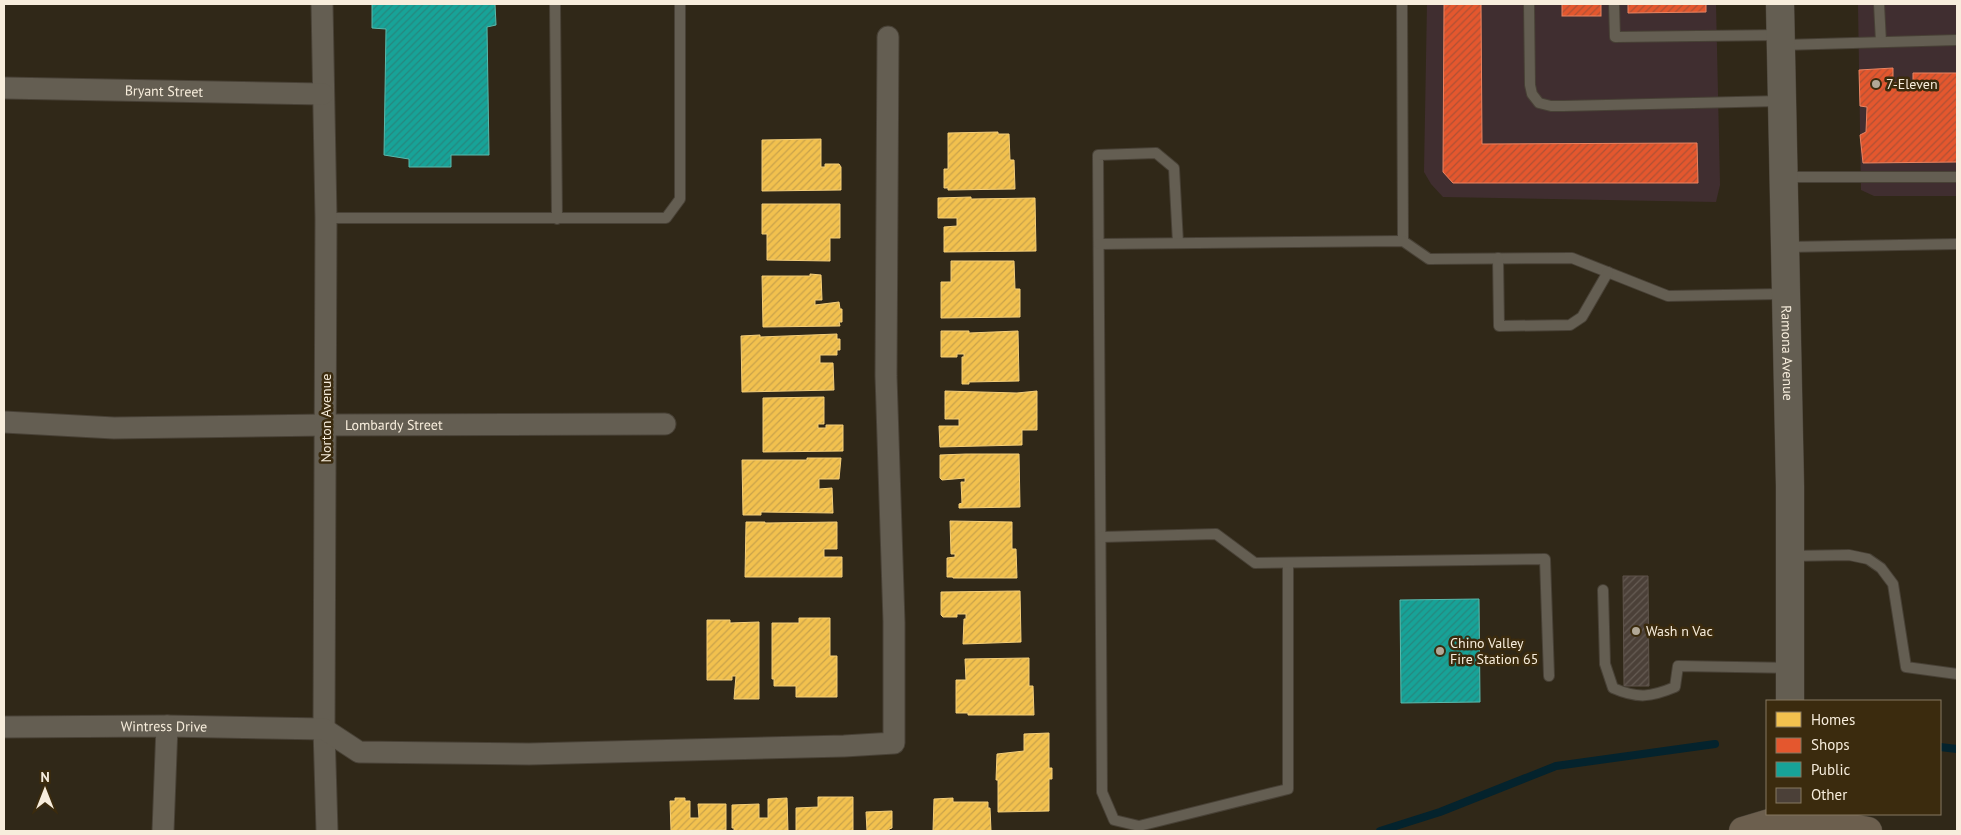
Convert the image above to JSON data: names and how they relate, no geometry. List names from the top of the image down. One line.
{"streets":{"main road":["Ramona Avenue"],"street":["Bryant Street","Norton Avenue","Lombardy Street","Wintress Drive"]},"crossings":[["Bryant Street","Norton Avenue"],["Norton Avenue","Lombardy Street"],["Norton Avenue","Wintress Drive"]],"places":["7-Eleven","Wash n Vac","Chino Valley Fire Station 65"],"legend":["Homes","Shops","Public","Other"],"north":"top"}
